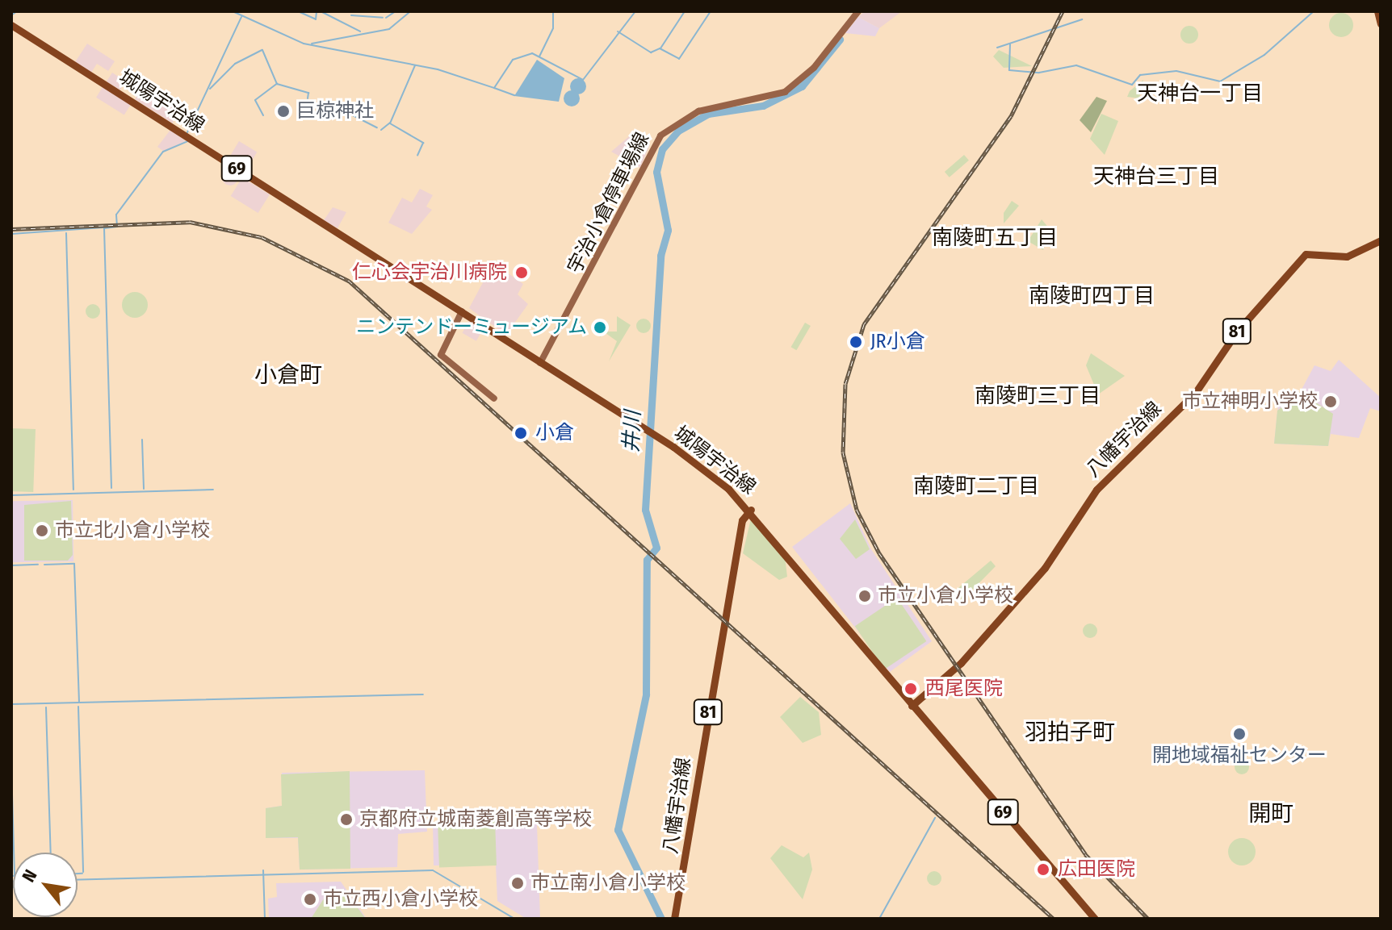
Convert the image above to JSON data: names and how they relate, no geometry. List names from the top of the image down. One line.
{"streets":{"main road":["城陽宇治線","69","宇治小倉停車場線","81","八幡宇治線"]},"crossings":[["城陽宇治線","宇治小倉停車場線"],["城陽宇治線","八幡宇治線"]],"districts":["天神台一丁目","天神台三丁目","南陵町五丁目","南陵町四丁目","小倉町","南陵町三丁目","南陵町二丁目","羽拍子町","開町"],"water":["井川"],"places":["巨椋神社","仁心会宇治川病院","ニンテンドーミュージアム","JR小倉","市立神明小学校","小倉","市立北小倉小学校","市立小倉小学校","西尾医院","開地域福祉センター","京都府立城南菱創高等学校","広田医院","市立南小倉小学校","市立西小倉小学校"],"north":"top left"}
